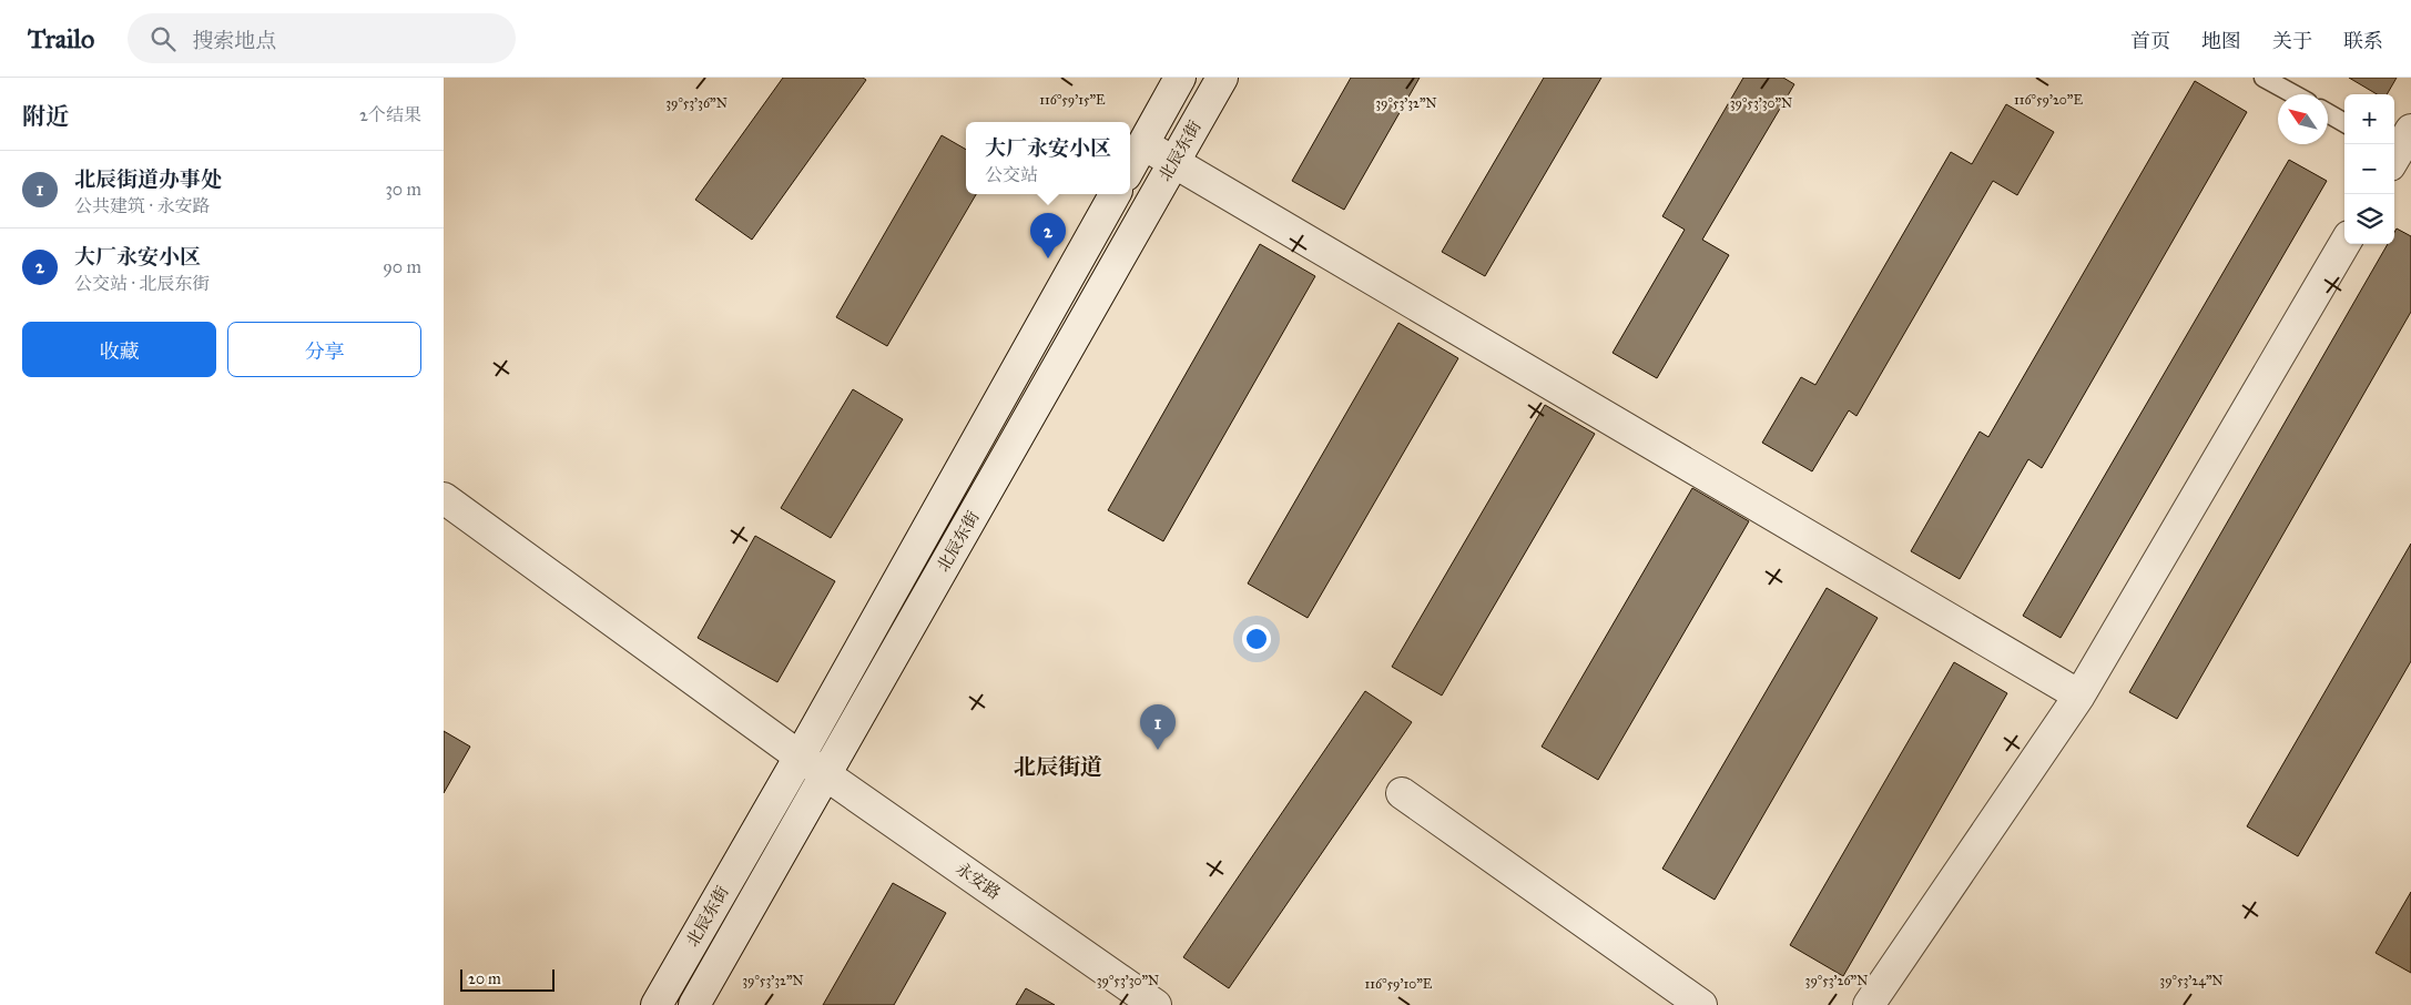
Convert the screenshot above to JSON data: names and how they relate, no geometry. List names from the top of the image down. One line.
{"streets":{"street":["北辰东街","永安路"]},"crossings":[["北辰东街","永安路"]],"districts":["北辰街道"],"scale_bar":"20 m","north":"top left","page":{"header":"Trailo","search":"搜索地点","nav":["首页","地图","关于","联系"],"heading":["附近","2个结果"],"map_buttons":["+","−"],"popup":["大厂永安小区","公交站"],"list":[{"mark":"1","name":"北辰街道办事处","note":"公共建筑 · 永安路","value":"30 m"},{"mark":"2","name":"大厂永安小区","note":"公交站 · 北辰东街","value":"90 m"}],"pins":["2","1"],"buttons":["收藏","分享"],"scale":"20 m"},"coordinates":["116°59'15\"E","116°59'20\"E","39°53'36\"N","39°53'32\"N","39°53'30\"N","39°53'26\"N","39°53'24\"N","116°59'10\"E"]}
